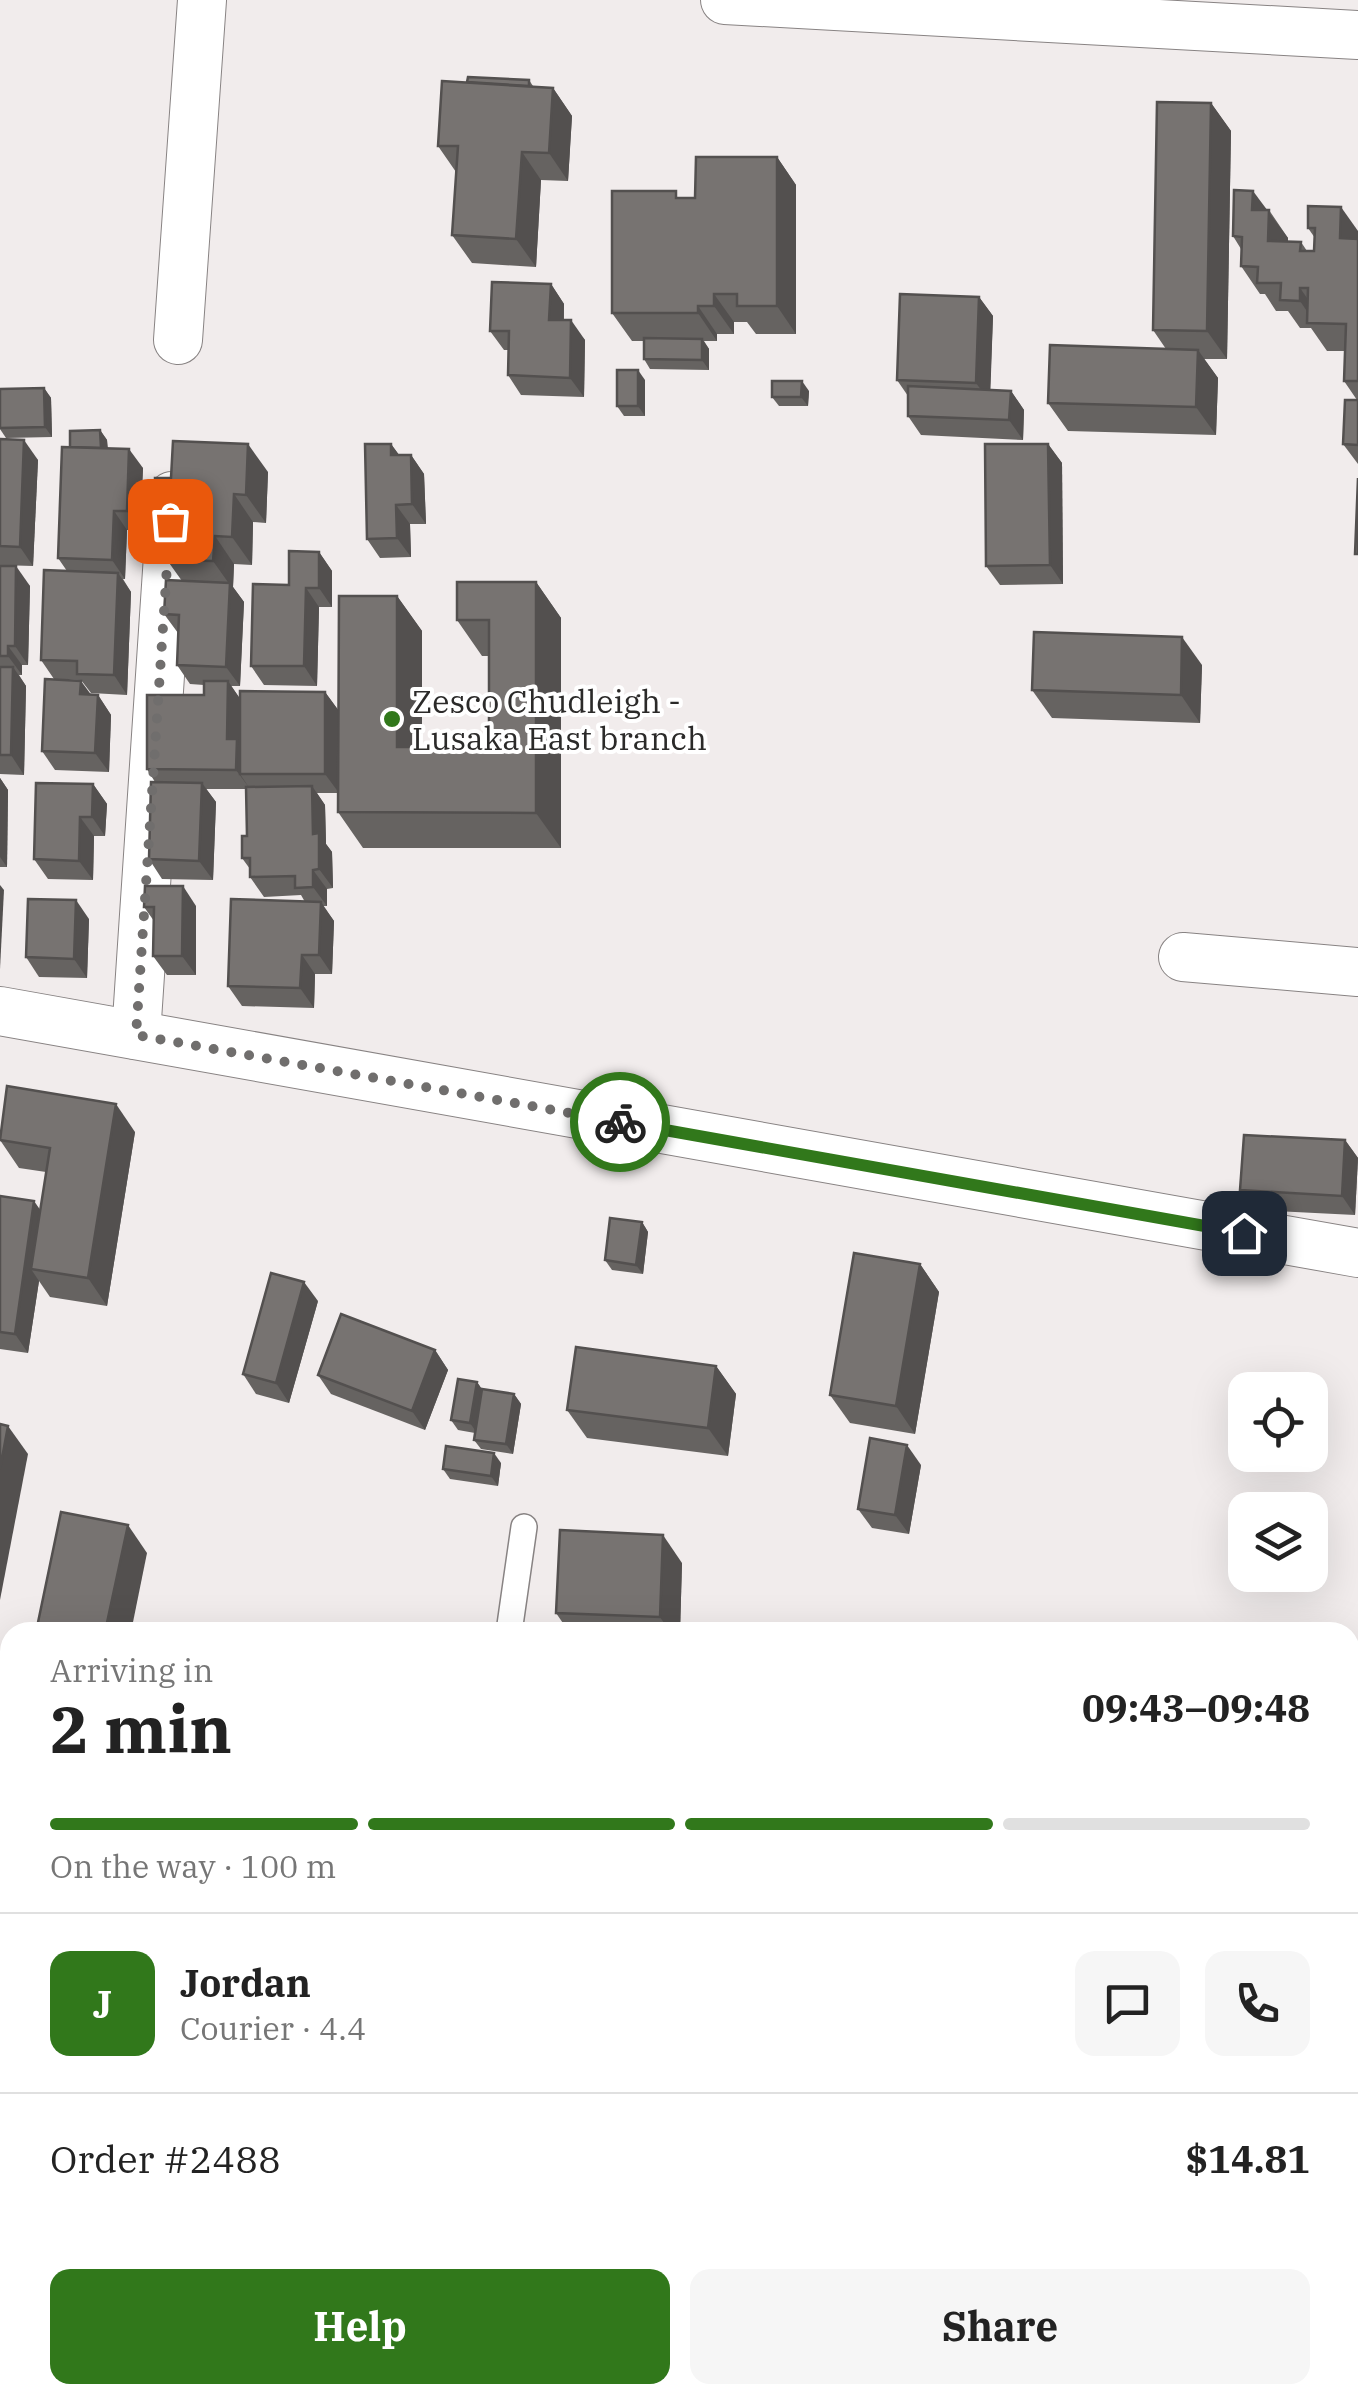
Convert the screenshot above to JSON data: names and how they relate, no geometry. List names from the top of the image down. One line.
{"places":["Zesco Chudleigh - Lusaka East branch"],"page":{"heading":["2 min","Arriving in","09:43–09:48"],"panel":["Jordan","Courier · 4.4","Order #2488","$14.81"],"bar":"On the way · 100 m","round":"J","buttons":["Help","Share"]}}
